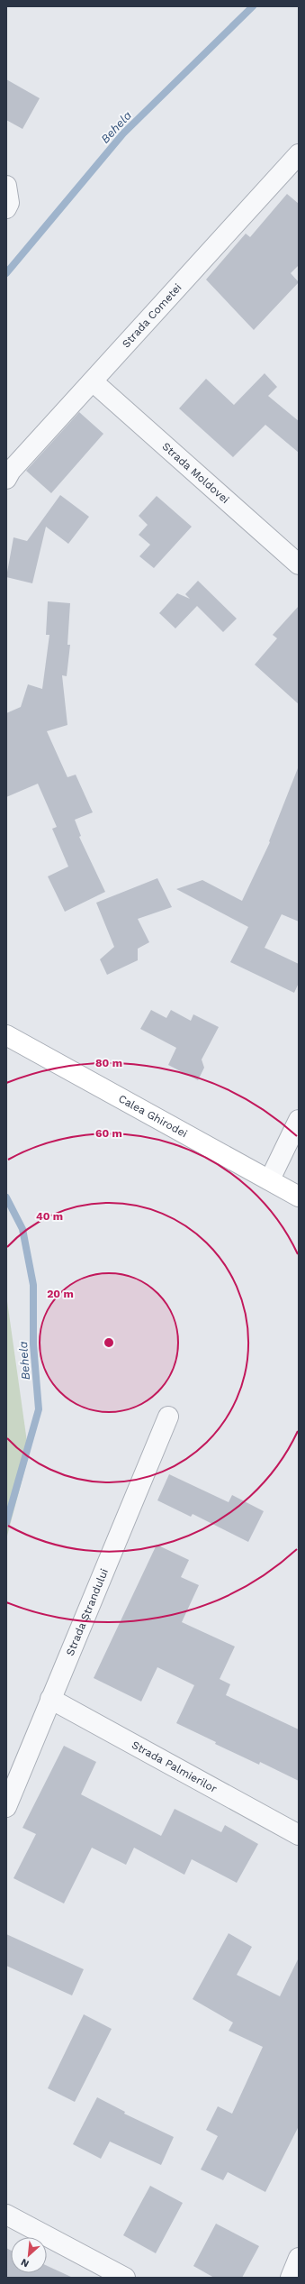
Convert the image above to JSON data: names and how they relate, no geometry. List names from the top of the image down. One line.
{"streets":{"street":["Strada Cometei","Strada Moldovei","Calea Ghirodei","Strada Ștrandului","Strada Palmierilor"]},"crossings":[["Strada Cometei","Strada Moldovei"],["Strada Ștrandului","Strada Palmierilor"]],"water":["Behela"],"north":"bottom left","rings":["80 m","60 m","40 m","20 m"]}
